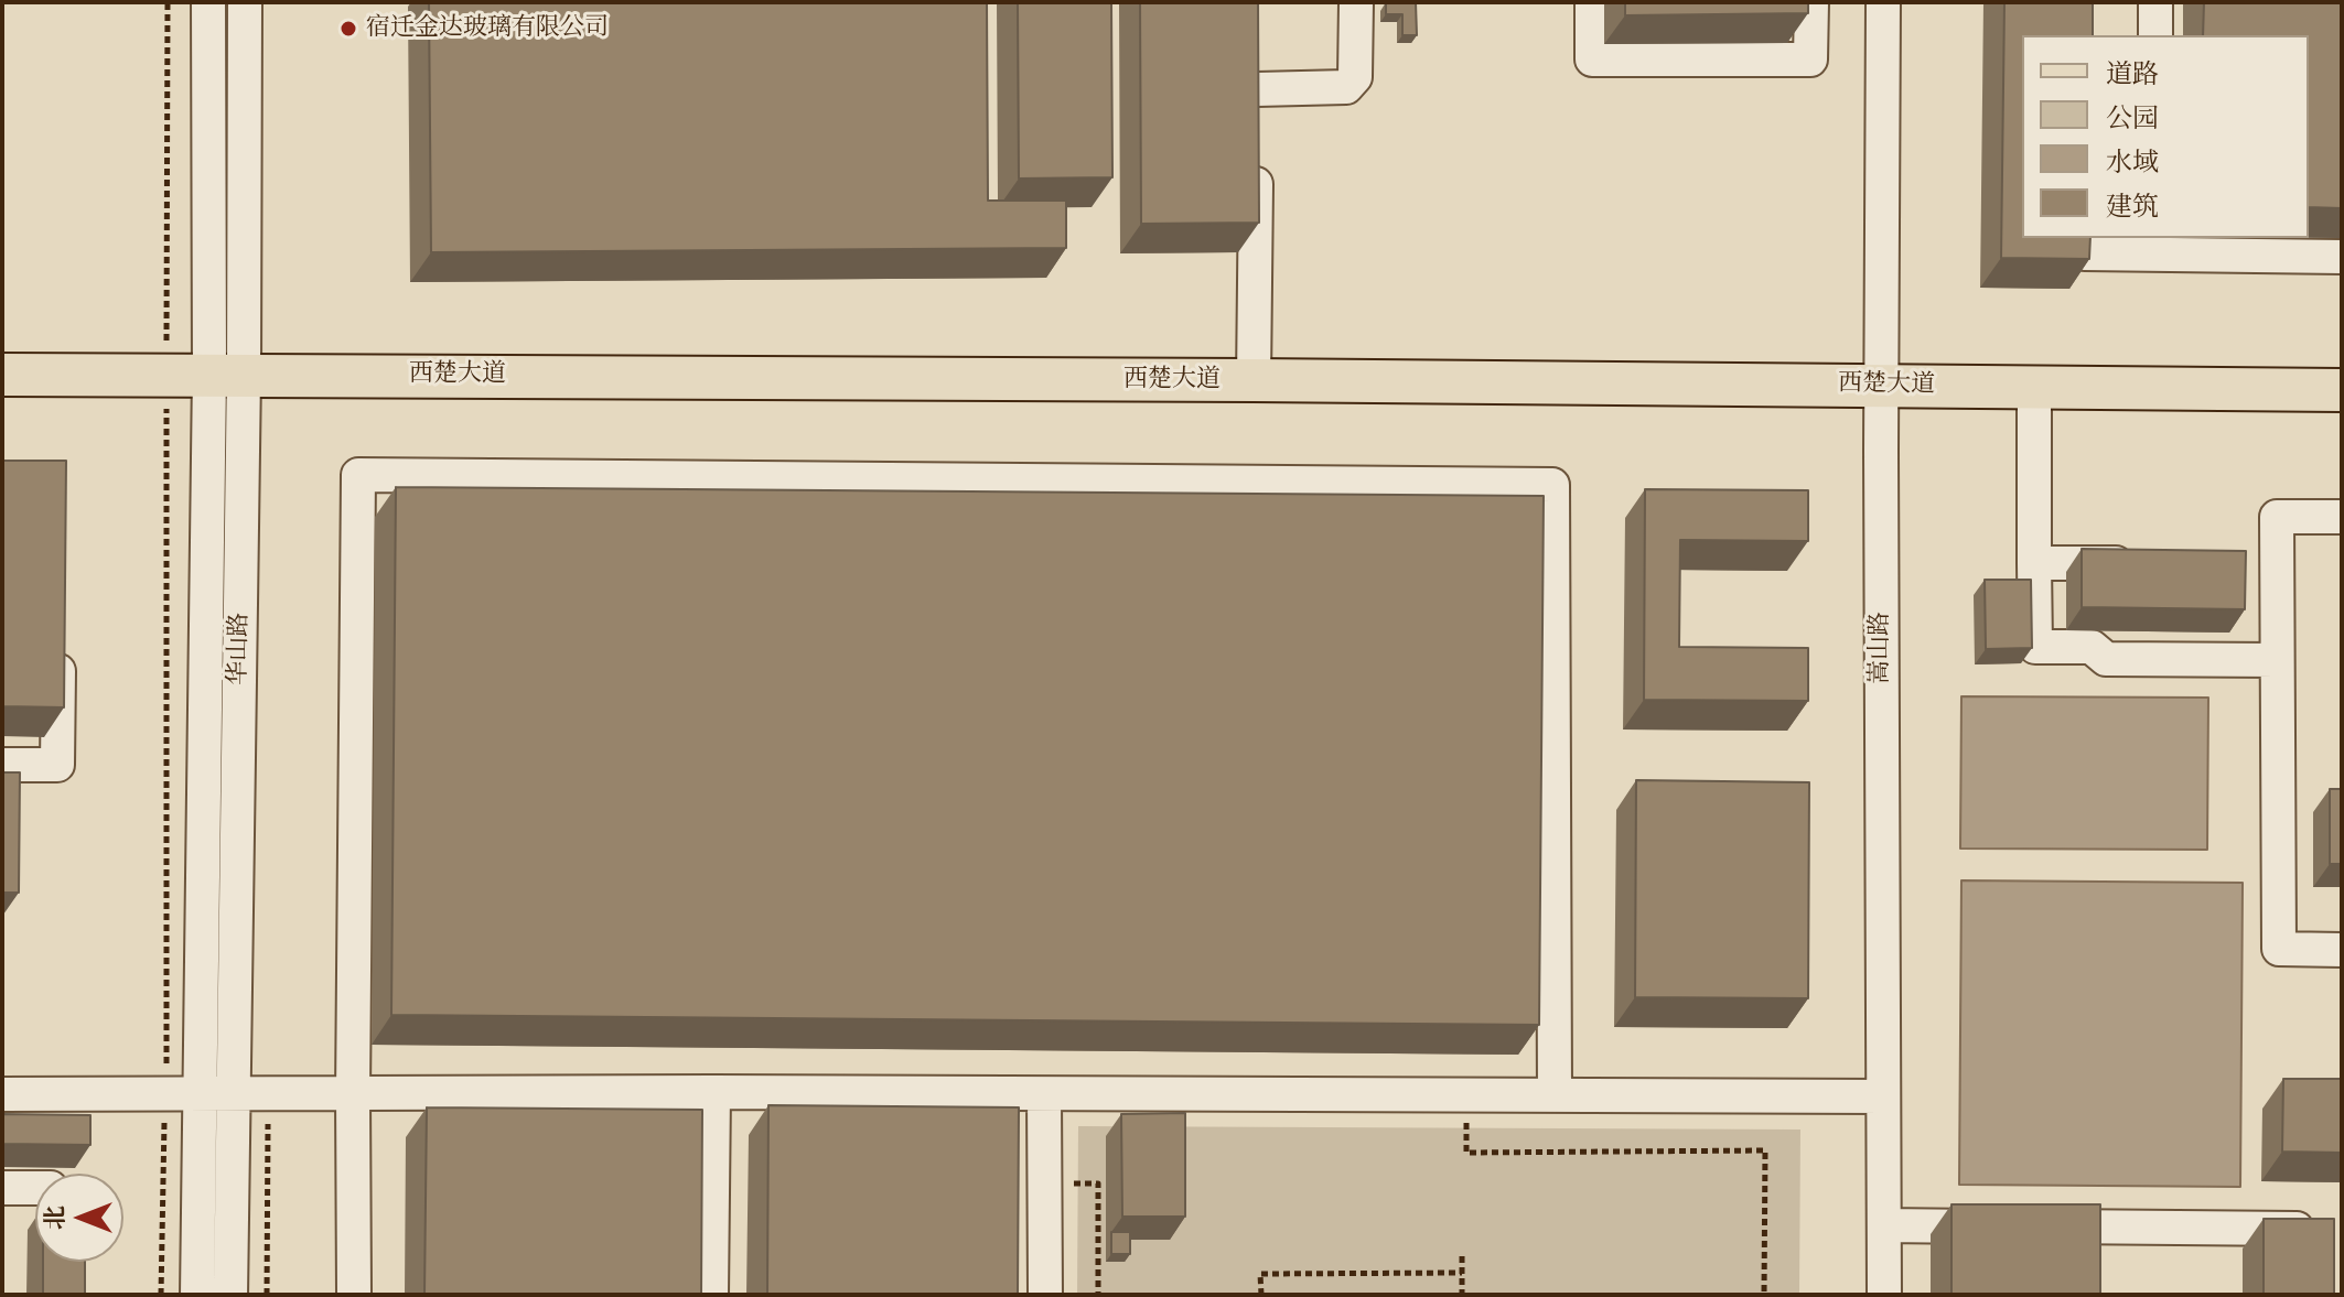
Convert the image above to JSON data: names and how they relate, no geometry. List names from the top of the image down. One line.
{"streets":{"main road":["西楚大道"],"street":["嵩山路","华山路"]},"crossings":[["西楚大道","嵩山路"],["西楚大道","华山路"]],"places":["宿迁金达玻璃有限公司"],"legend":["道路","公园","水域","建筑"],"north":"left"}
